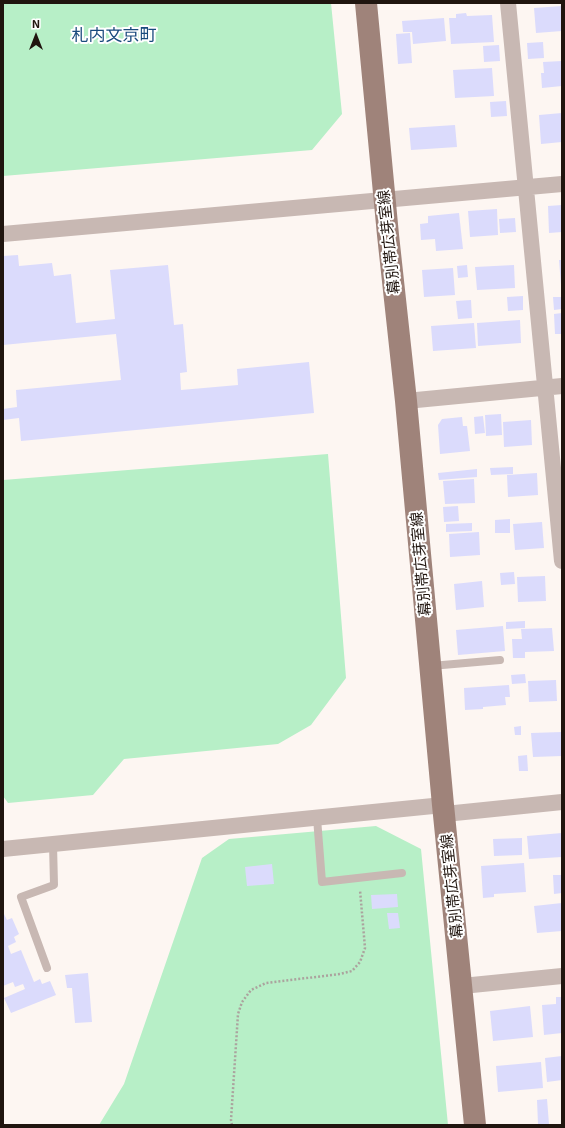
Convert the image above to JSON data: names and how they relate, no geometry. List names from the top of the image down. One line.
{"streets":{"main road":["幕別帯広芽室線"]},"districts":["札内文京町"],"north":"top"}
